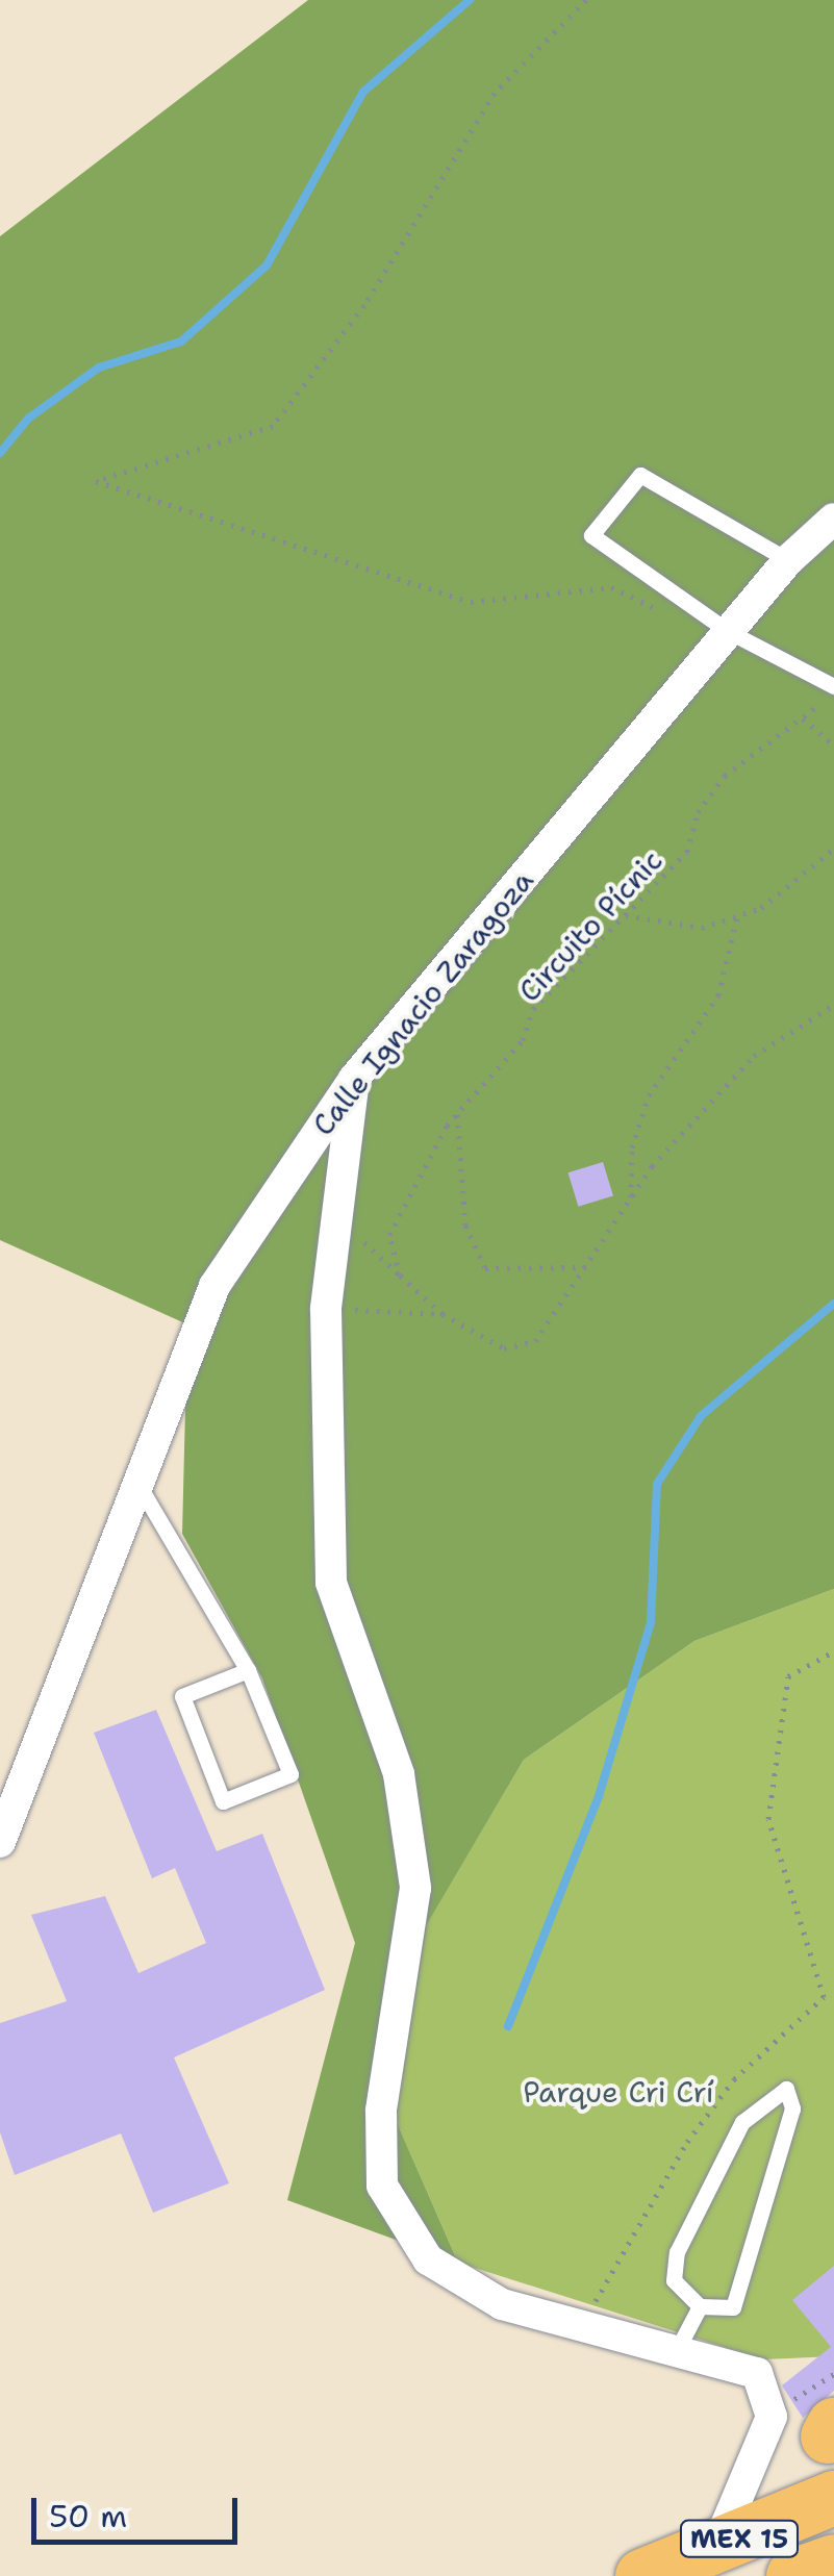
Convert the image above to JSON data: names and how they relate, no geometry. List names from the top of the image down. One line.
{"streets":{"highway":["MEX 15"],"street":["Calle Ignacio Zaragoza"],"path":["Circuito Pícnic"]},"parks":["Parque Cri Crí"],"scale_bar":"50 m"}
